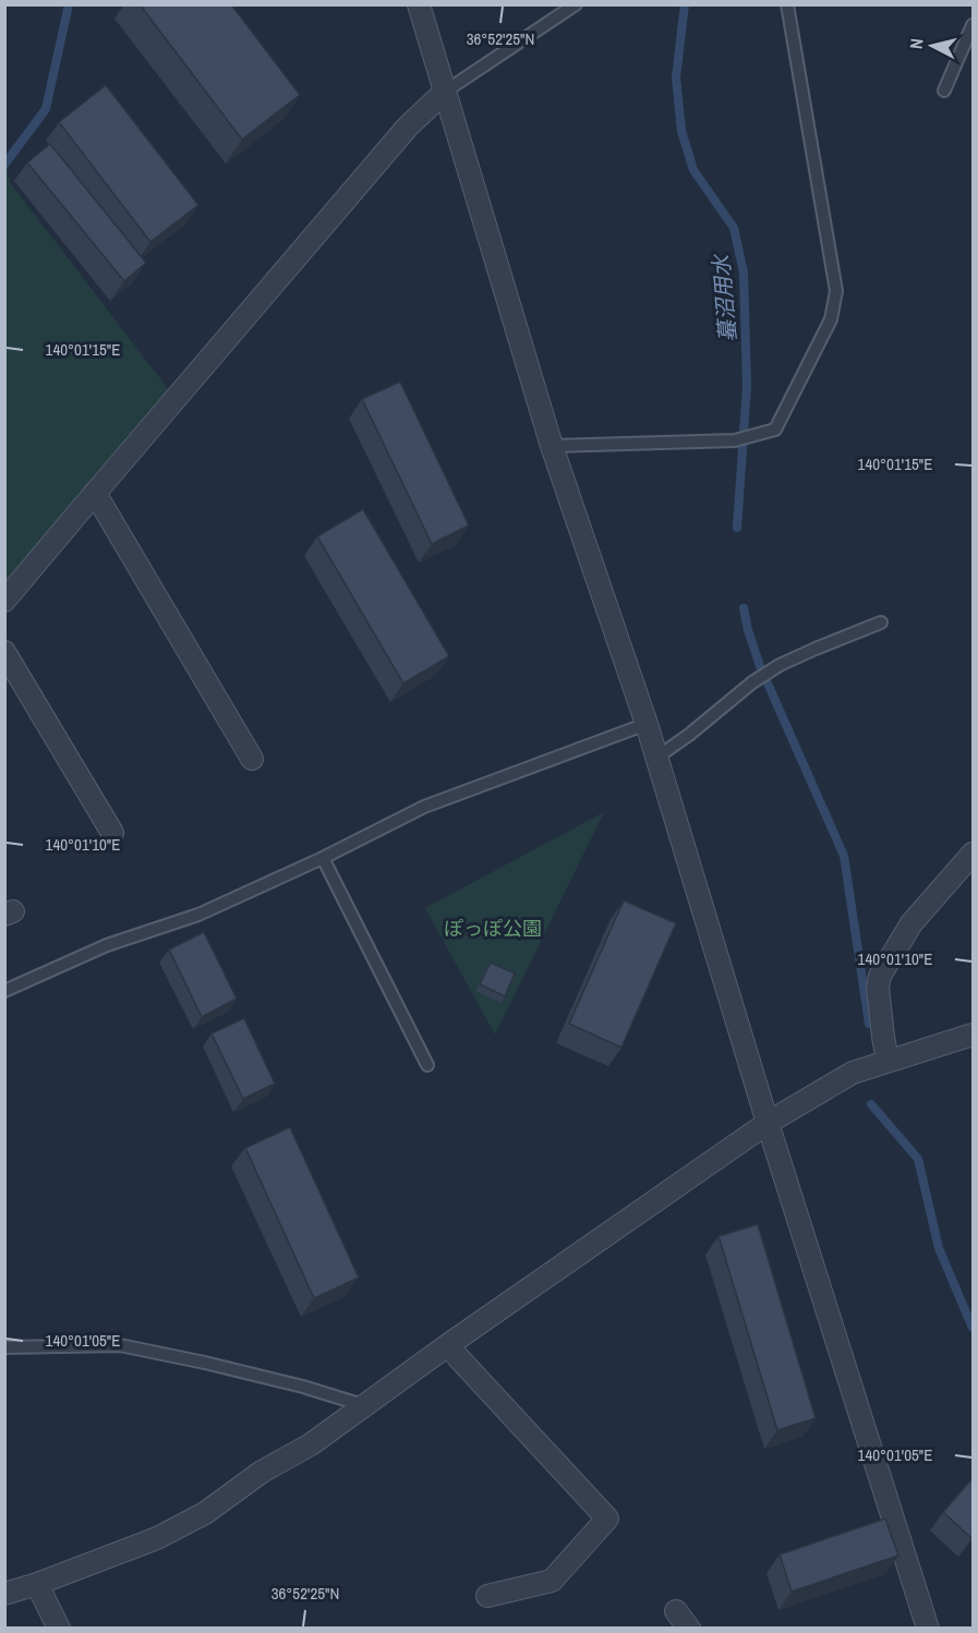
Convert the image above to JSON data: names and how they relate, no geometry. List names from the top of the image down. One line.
{"water":["蟇沼用水"],"parks":["ぽっぽ公園"],"north":"left","coordinates":["36°52'25\"N","140°01'15\"E","140°01'10\"E","140°01'05\"E"]}
